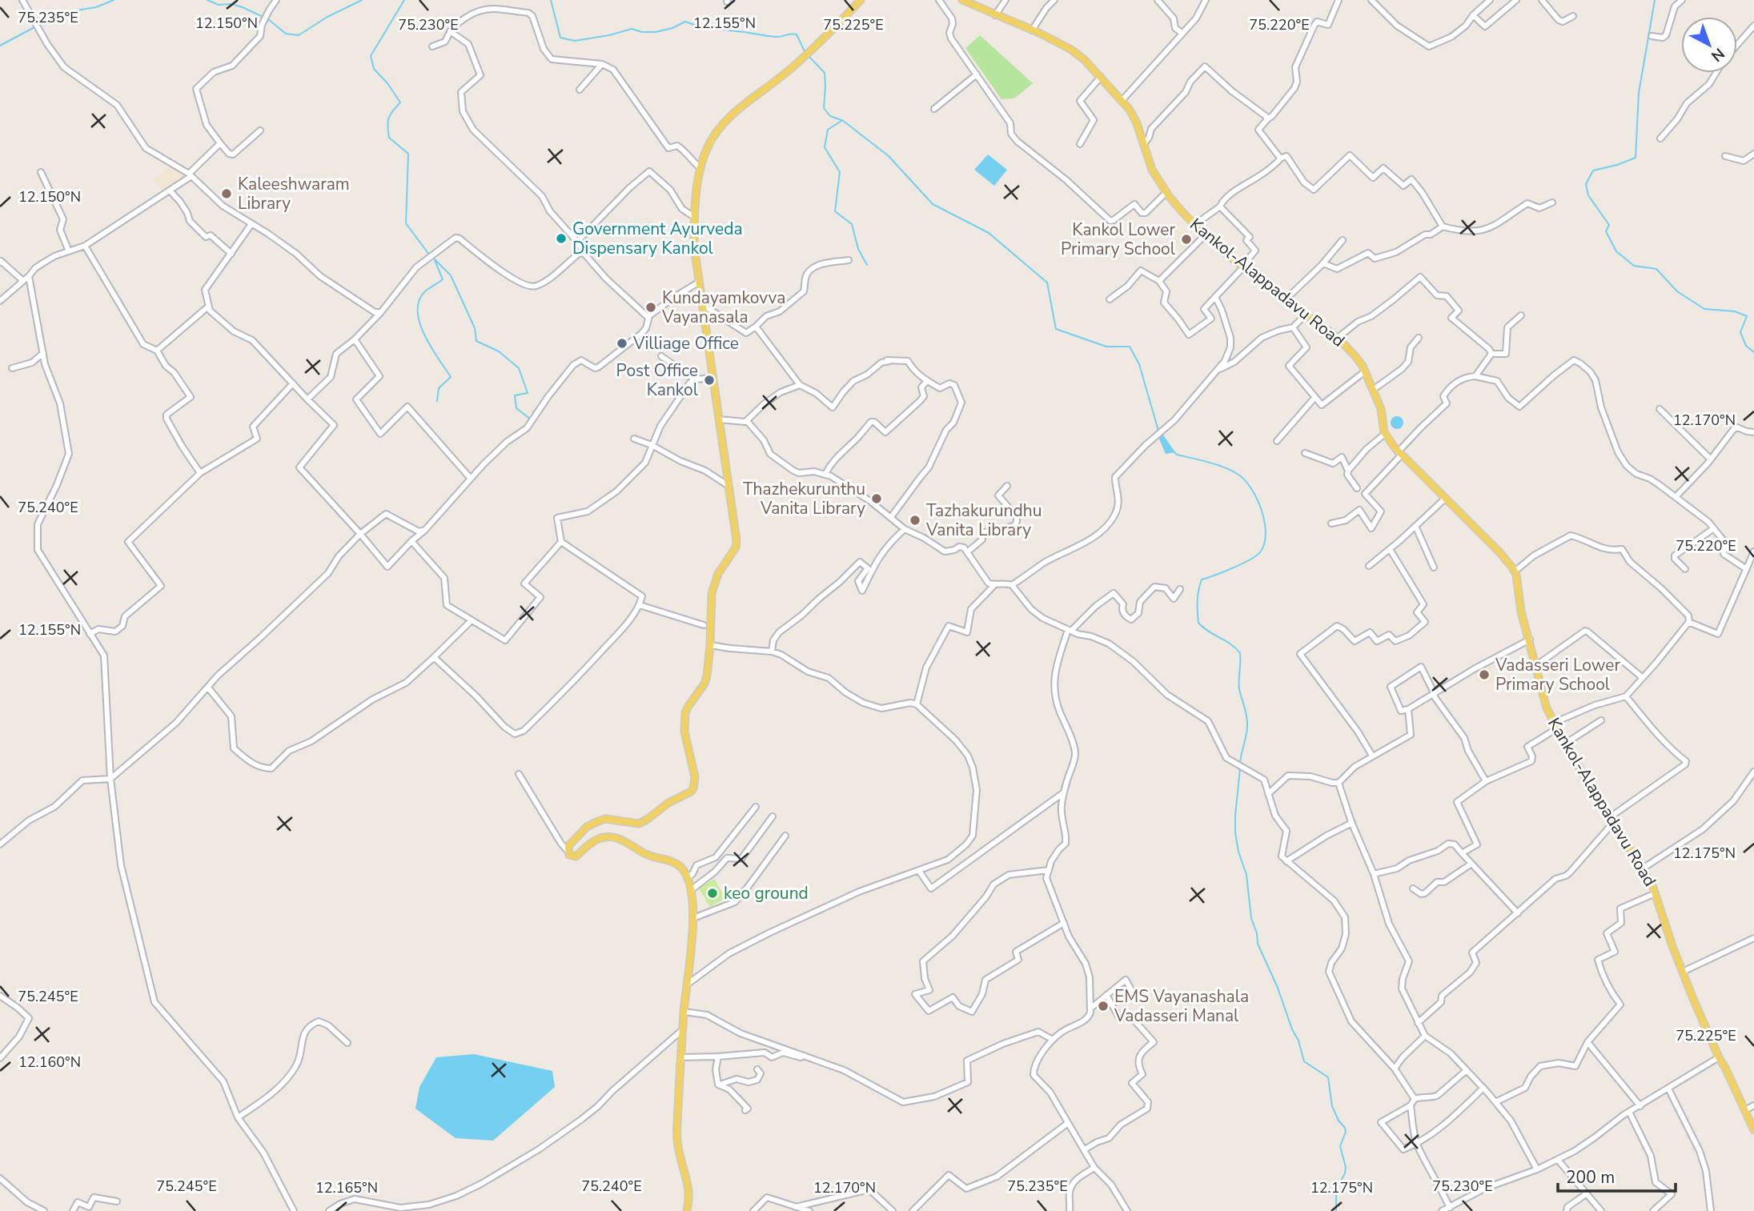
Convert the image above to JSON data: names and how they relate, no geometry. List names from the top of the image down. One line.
{"streets":{"main road":["Kankol-Alappadavu Road"]},"places":["Kaleeshwaram Library","Government Ayurveda Dispensary Kankol","Kankol Lower Primary School","Kundayamkovva Vayanasala","Villiage Office","Post Office Kankol","Thazhekurunthu Vanita Library","Tazhakurundhu Vanita Library","Vadasseri Lower Primary School","keo ground","EMS Vayanashala Vadasseri Manal"],"scale_bar":"200 m","north":"bottom right","coordinates":["75.235°E","12.150°N","12.155°N","75.220°E","75.230°E","75.225°E","12.170°N","75.240°E","12.175°N","75.245°E","12.160°N","12.165°N"]}
